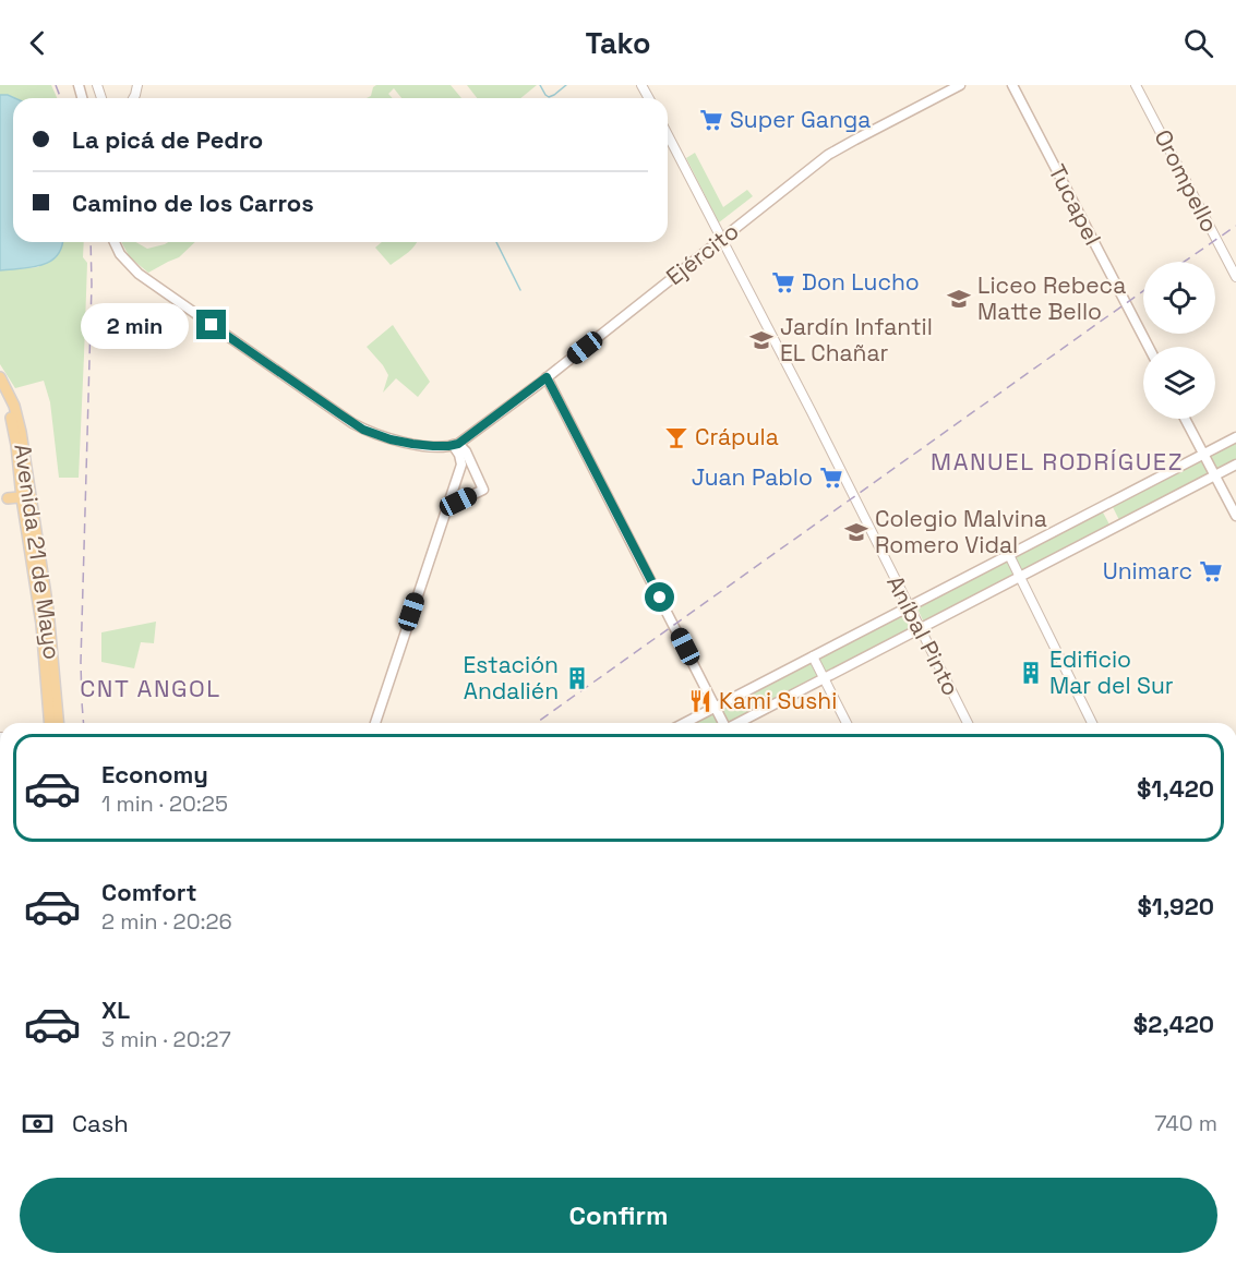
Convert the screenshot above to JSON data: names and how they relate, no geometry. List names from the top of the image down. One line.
{"streets":{"main road":["Tucapel","Ejército","Avenida 21 de Mayo"],"street":["Orompello","Aníbal Pinto"]},"crossings":[["Ejército","Aníbal Pinto"]],"districts":["MANUEL RODRÍGUEZ","CNT ANGOL"],"places":{"supermarket":["Super Ganga","Don Lucho","Juan Pablo","Unimarc"],"school or university":["Liceo Rebeca Matte Bello","Jardín Infantil EL Chañar","Colegio Malvina Romero Vidal"],"bar":["Crápula"],"building":["Edificio Mar del Sur","Estación Andalién"],"restaurant":["Kami Sushi"]},"page":{"header":"Tako","banner":["La picá de Pedro","Camino de los Carros"],"bubble":"2 min","list":[{"name":"Economy","note":"1 min · 20:25","value":"$1,420"},{"name":"Comfort","note":"2 min · 20:26","value":"$1,920"},{"name":"XL","note":"3 min · 20:27","value":"$2,420"}],"pay":["Cash","740 m"],"buttons":"Confirm"}}
